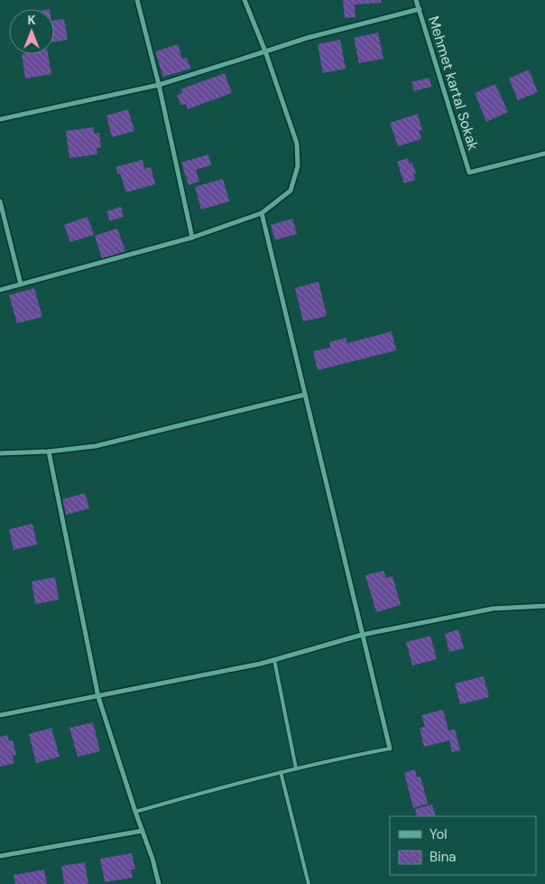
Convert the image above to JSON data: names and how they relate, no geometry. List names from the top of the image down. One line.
{"streets":{"street":["Mehmet kartal Sokak"]},"legend":["Yol","Bina"],"north":"top"}
